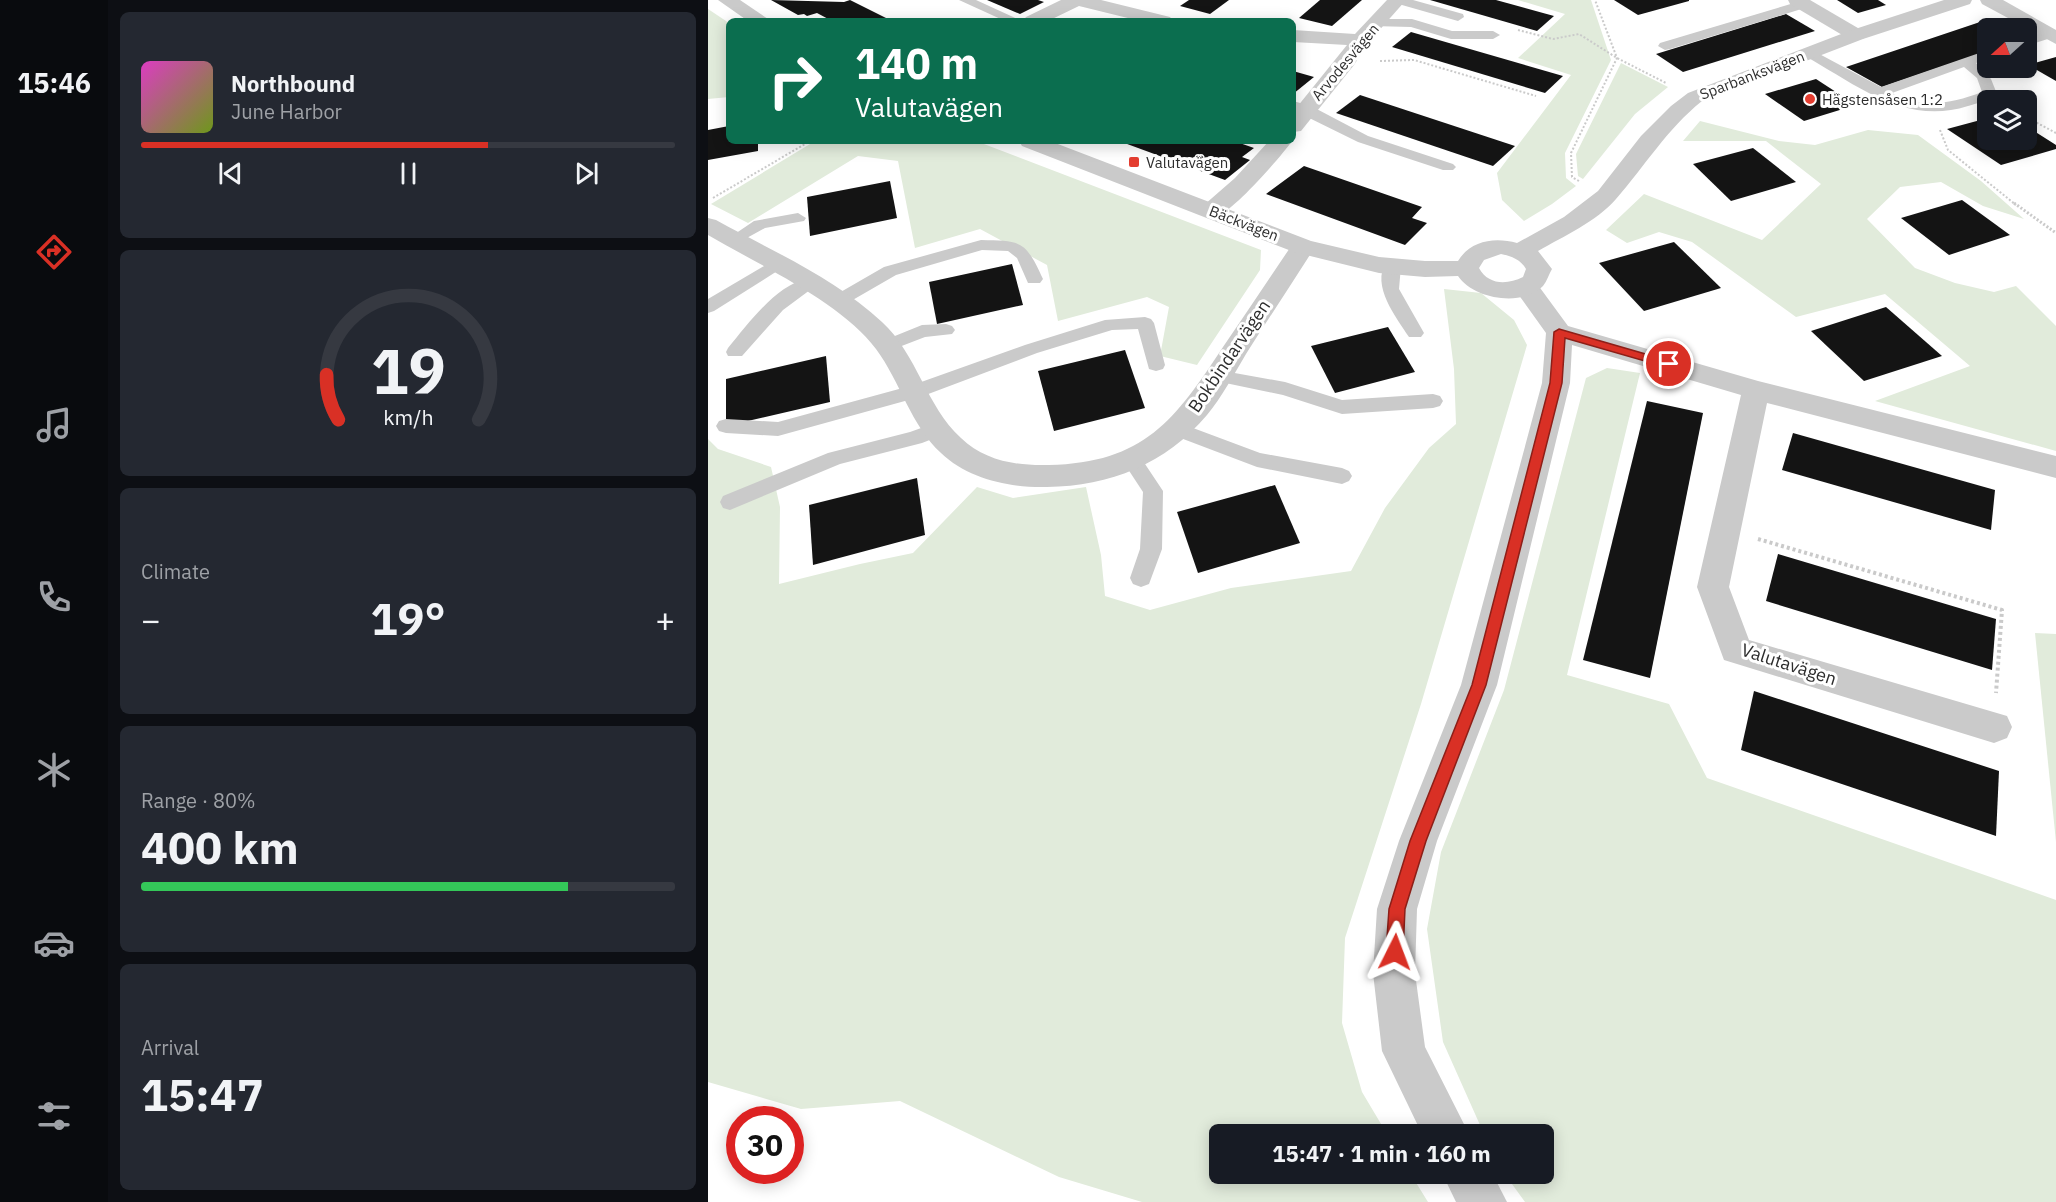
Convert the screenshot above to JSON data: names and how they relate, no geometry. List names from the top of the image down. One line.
{"streets":{"street":["Arvodesvägen","Sparbanksvägen","Bäckvägen","Bokbindarvägen","Valutavägen"]},"crossings":[["Sparbanksvägen","Bäckvägen"],["Bäckvägen","Bokbindarvägen"]],"places":{"other":["Hägstensåsen 1:2"],"transit":["Valutavägen"]},"north":"left","page":{"tabs":"15:46","turn":["140 m","Valutavägen"],"song":["Northbound","June Harbor"],"tile":["Climate",["Range · 80%","400 km"],["Arrival","15:47"]],"heat":["−","19°","+"],"limit":"30","trip":"15:47 · 1 min · 160 m","gauge":["19","km/h"]}}
